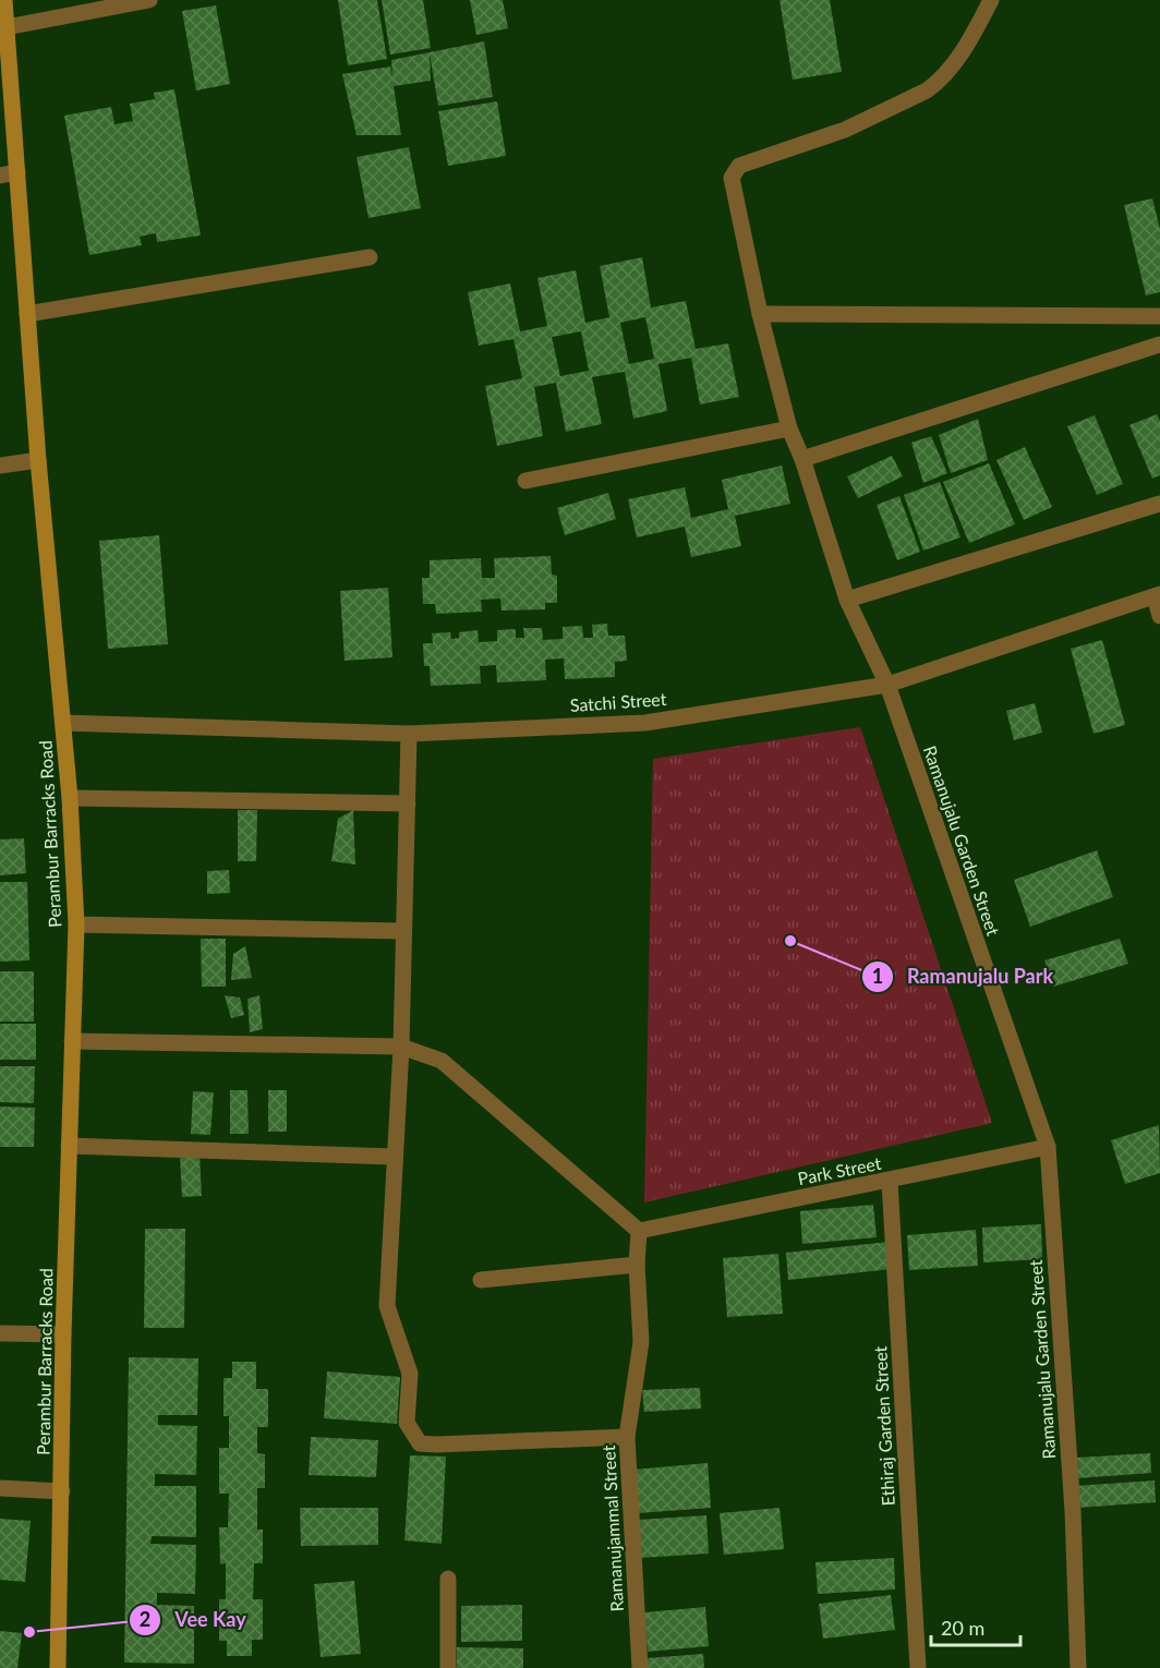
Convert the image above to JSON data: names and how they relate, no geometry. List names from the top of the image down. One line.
{"streets":{"main road":["Perambur Barracks Road"],"street":["Satchi Street","Ramanujalu Garden Street","Park Street","Ethiraj Garden Street","Ramanujammal Street"]},"crossings":[["Satchi Street","Perambur Barracks Road"],["Satchi Street","Ramanujalu Garden Street"],["Ramanujalu Garden Street","Park Street"],["Park Street","Ethiraj Garden Street"],["Park Street","Ramanujammal Street"]],"places":["Ramanujalu Park","Vee Kay"],"scale_bar":"20 m"}
